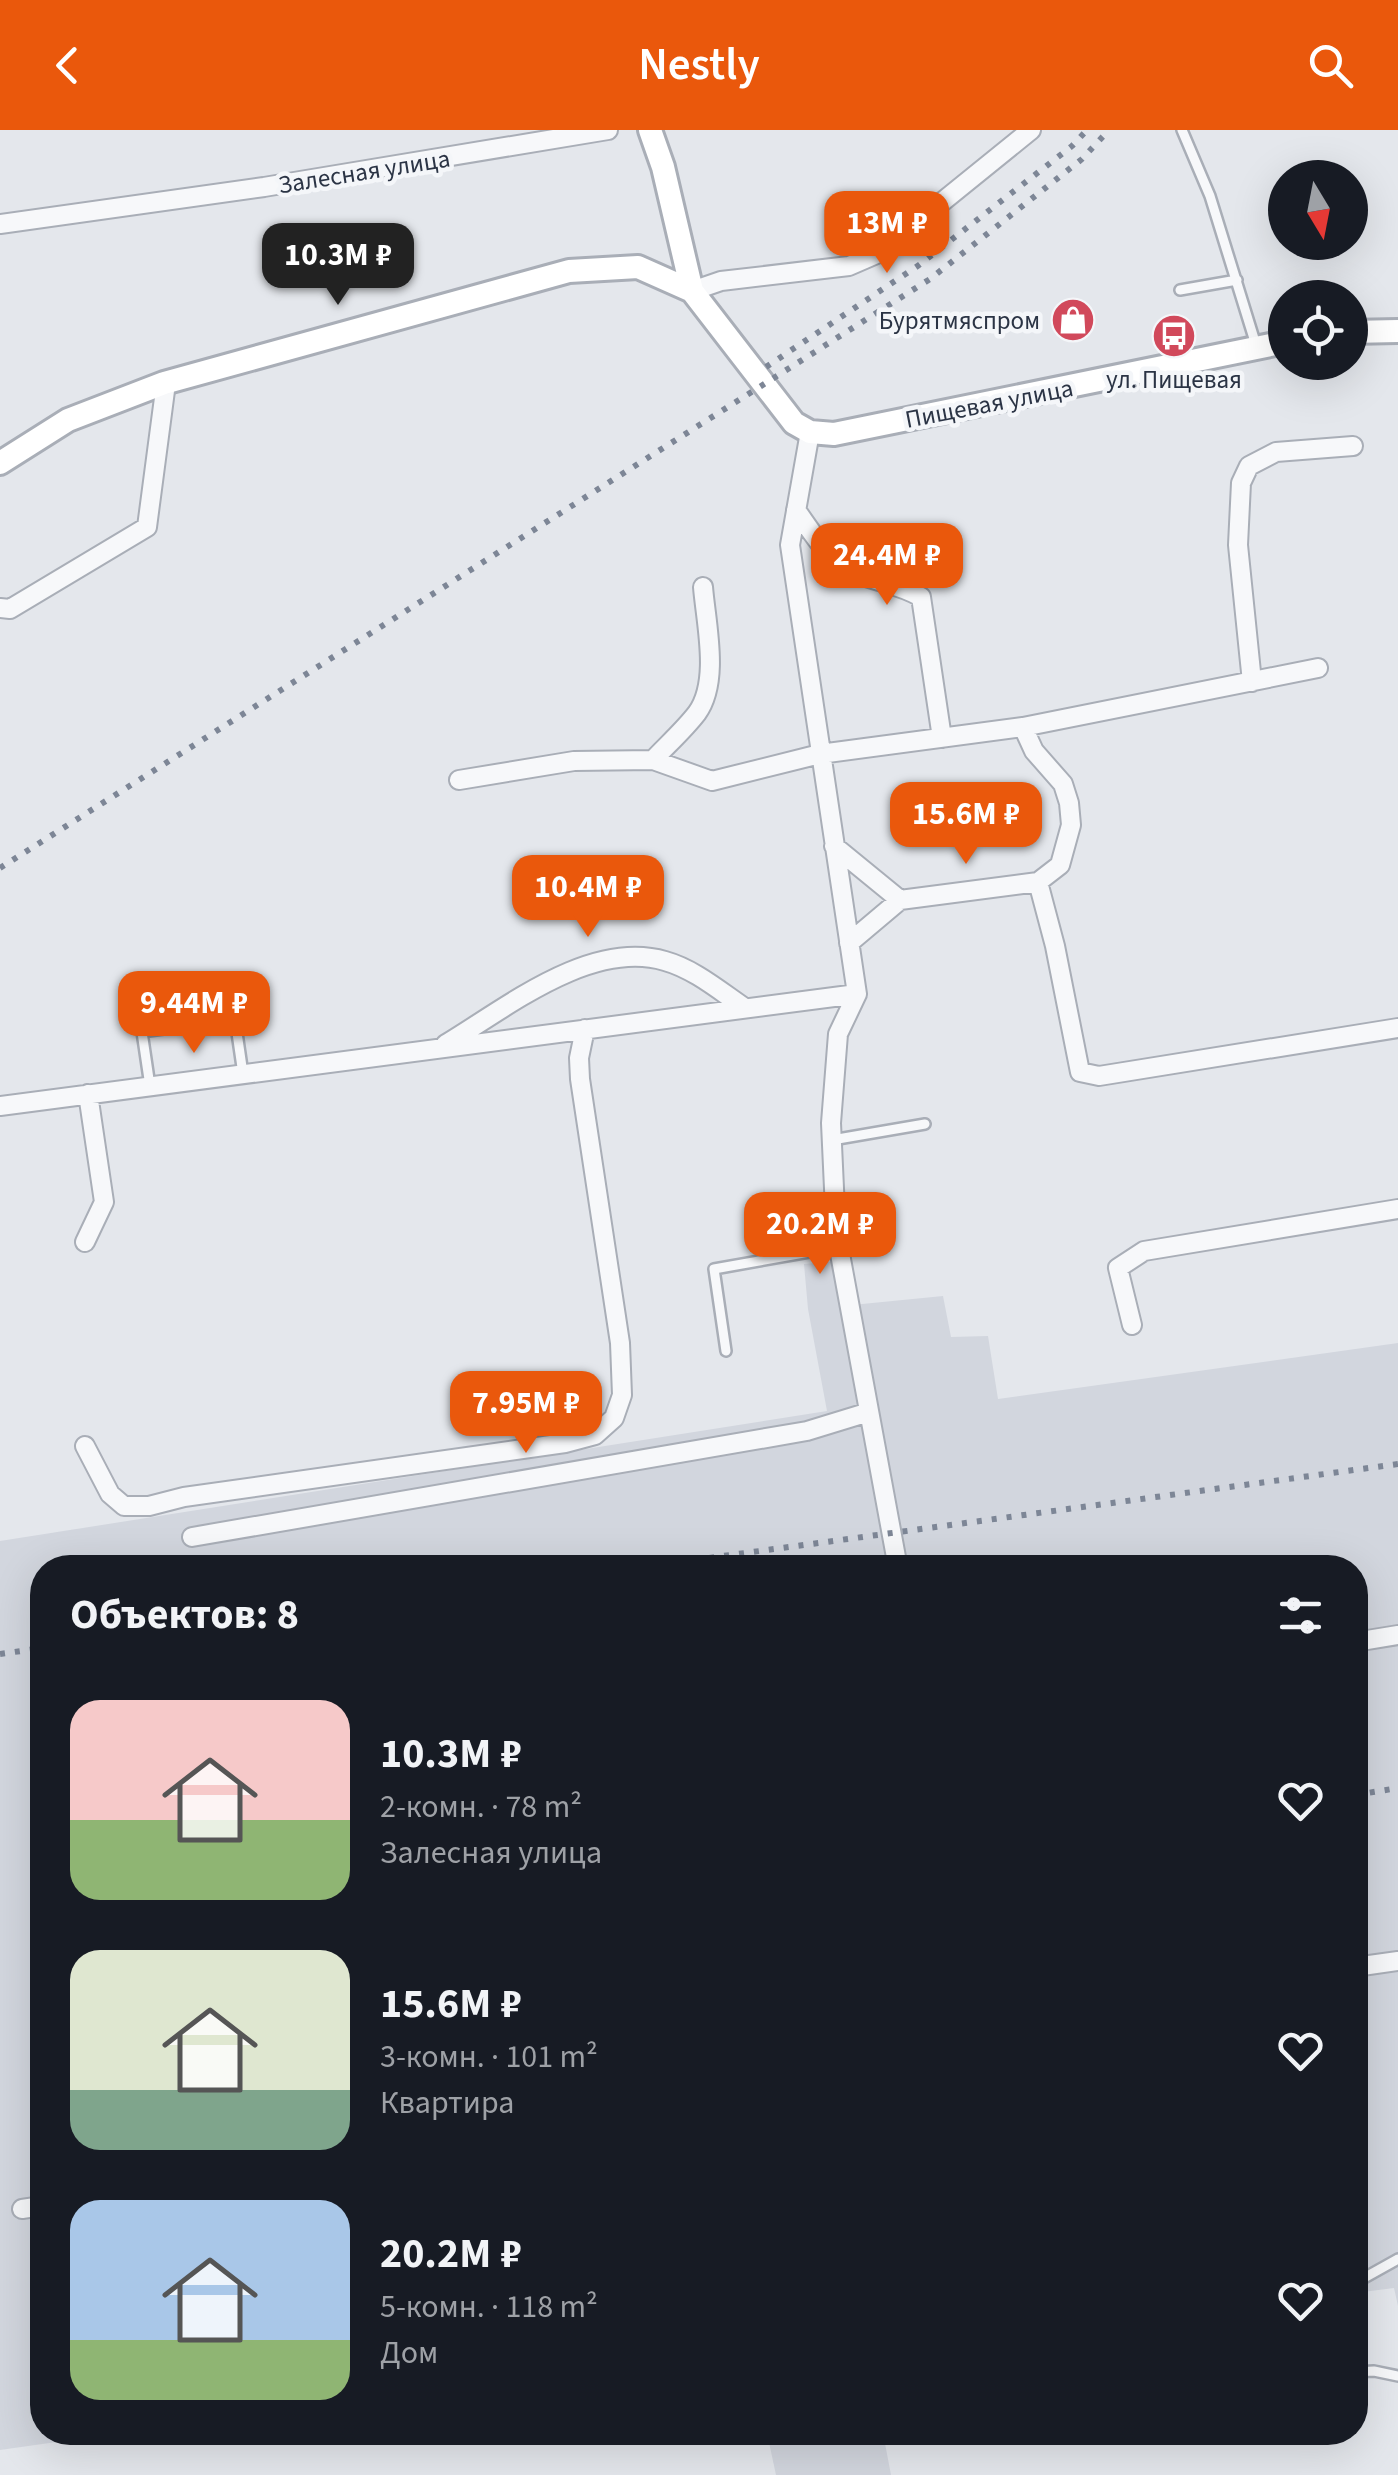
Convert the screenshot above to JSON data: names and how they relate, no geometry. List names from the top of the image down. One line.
{"streets":{"main road":["Пищевая улица"],"street":["Залесная улица"]},"places":{"shop":["Бурятмяспром"],"bus stop":["ул. Пищевая"]},"north":"bottom","page":{"header":"Nestly","price":["13M ₽","10.3M ₽","24.4M ₽","15.6M ₽","10.4M ₽","9.44M ₽","20.2M ₽","7.95M ₽"],"heading":"Объектов: 8","list":[{"name":"10.3M ₽","note":"2-комн. · 78 m² · Залесная улица"},{"name":"15.6M ₽","note":"3-комн. · 101 m² · Квартира"},{"name":"20.2M ₽","note":"5-комн. · 118 m² · Дом"}]}}
